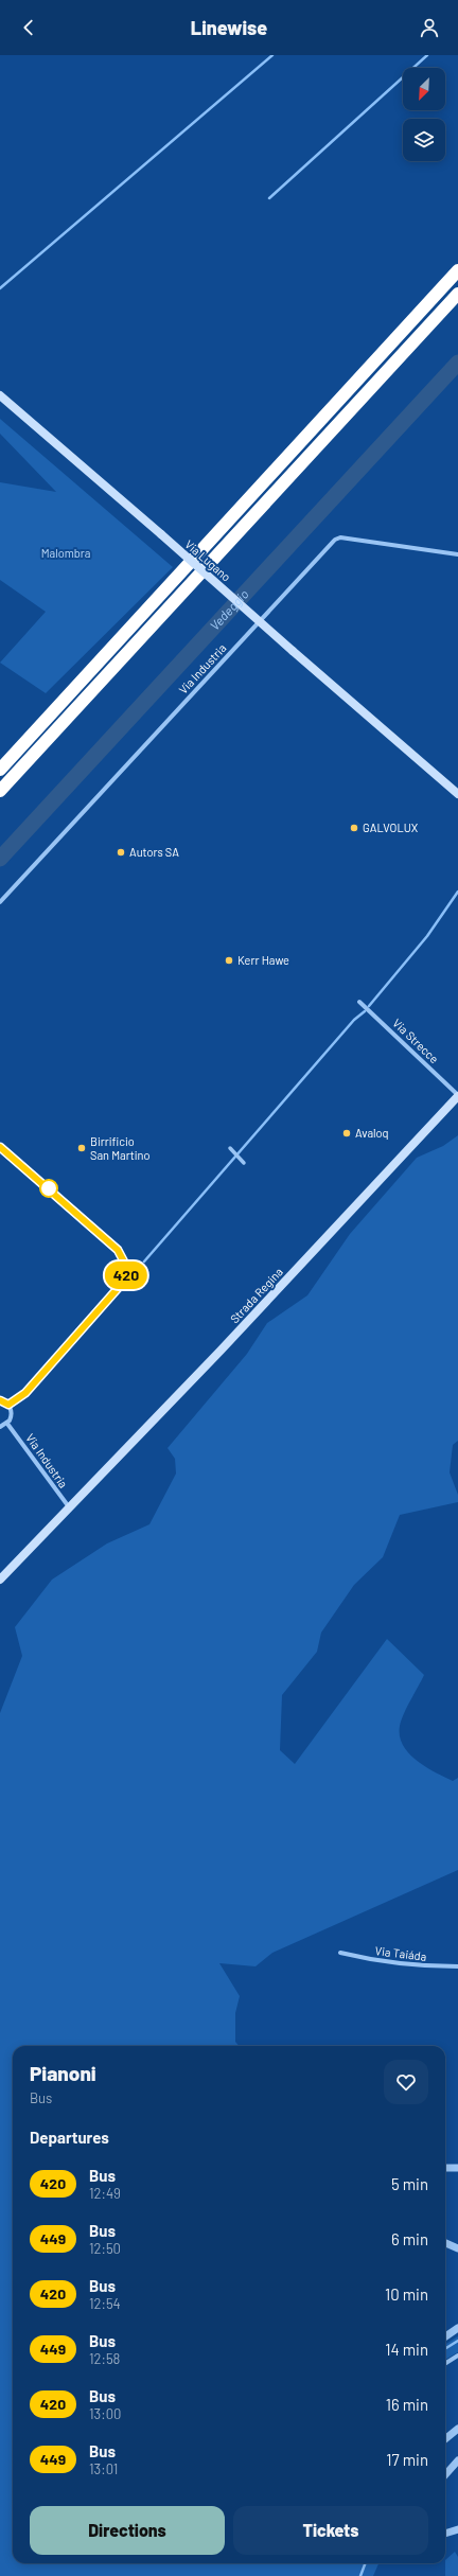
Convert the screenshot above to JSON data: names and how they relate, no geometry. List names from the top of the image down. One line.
{"streets":{"main road":["Via Lugano","Strada Regina"],"street":["Via Industria","Via Strecce","Via Taiáda"]},"crossings":[["Via Industria","Strada Regina"],["Via Strecce","Strada Regina"]],"water":["Vedeggio"],"parks":["Malombra"],"places":["GALVOLUX","Autors SA","Kerr Hawe","Avaloq","Birrificio San Martino"],"lines":["bus line 420"],"north":"bottom left","page":{"header":"Linewise","on_map":"420","heading":[["Pianoni","Bus"],"Departures"],"list":[{"mark":"420","name":"Bus","note":"12:49","value":"5 min"},{"mark":"449","name":"Bus","note":"12:50","value":"6 min"},{"mark":"420","name":"Bus","note":"12:54","value":"10 min"},{"mark":"449","name":"Bus","note":"12:58","value":"14 min"},{"mark":"420","name":"Bus","note":"13:00","value":"16 min"},{"mark":"449","name":"Bus","note":"13:01","value":"17 min"}],"buttons":["Directions","Tickets"]}}
